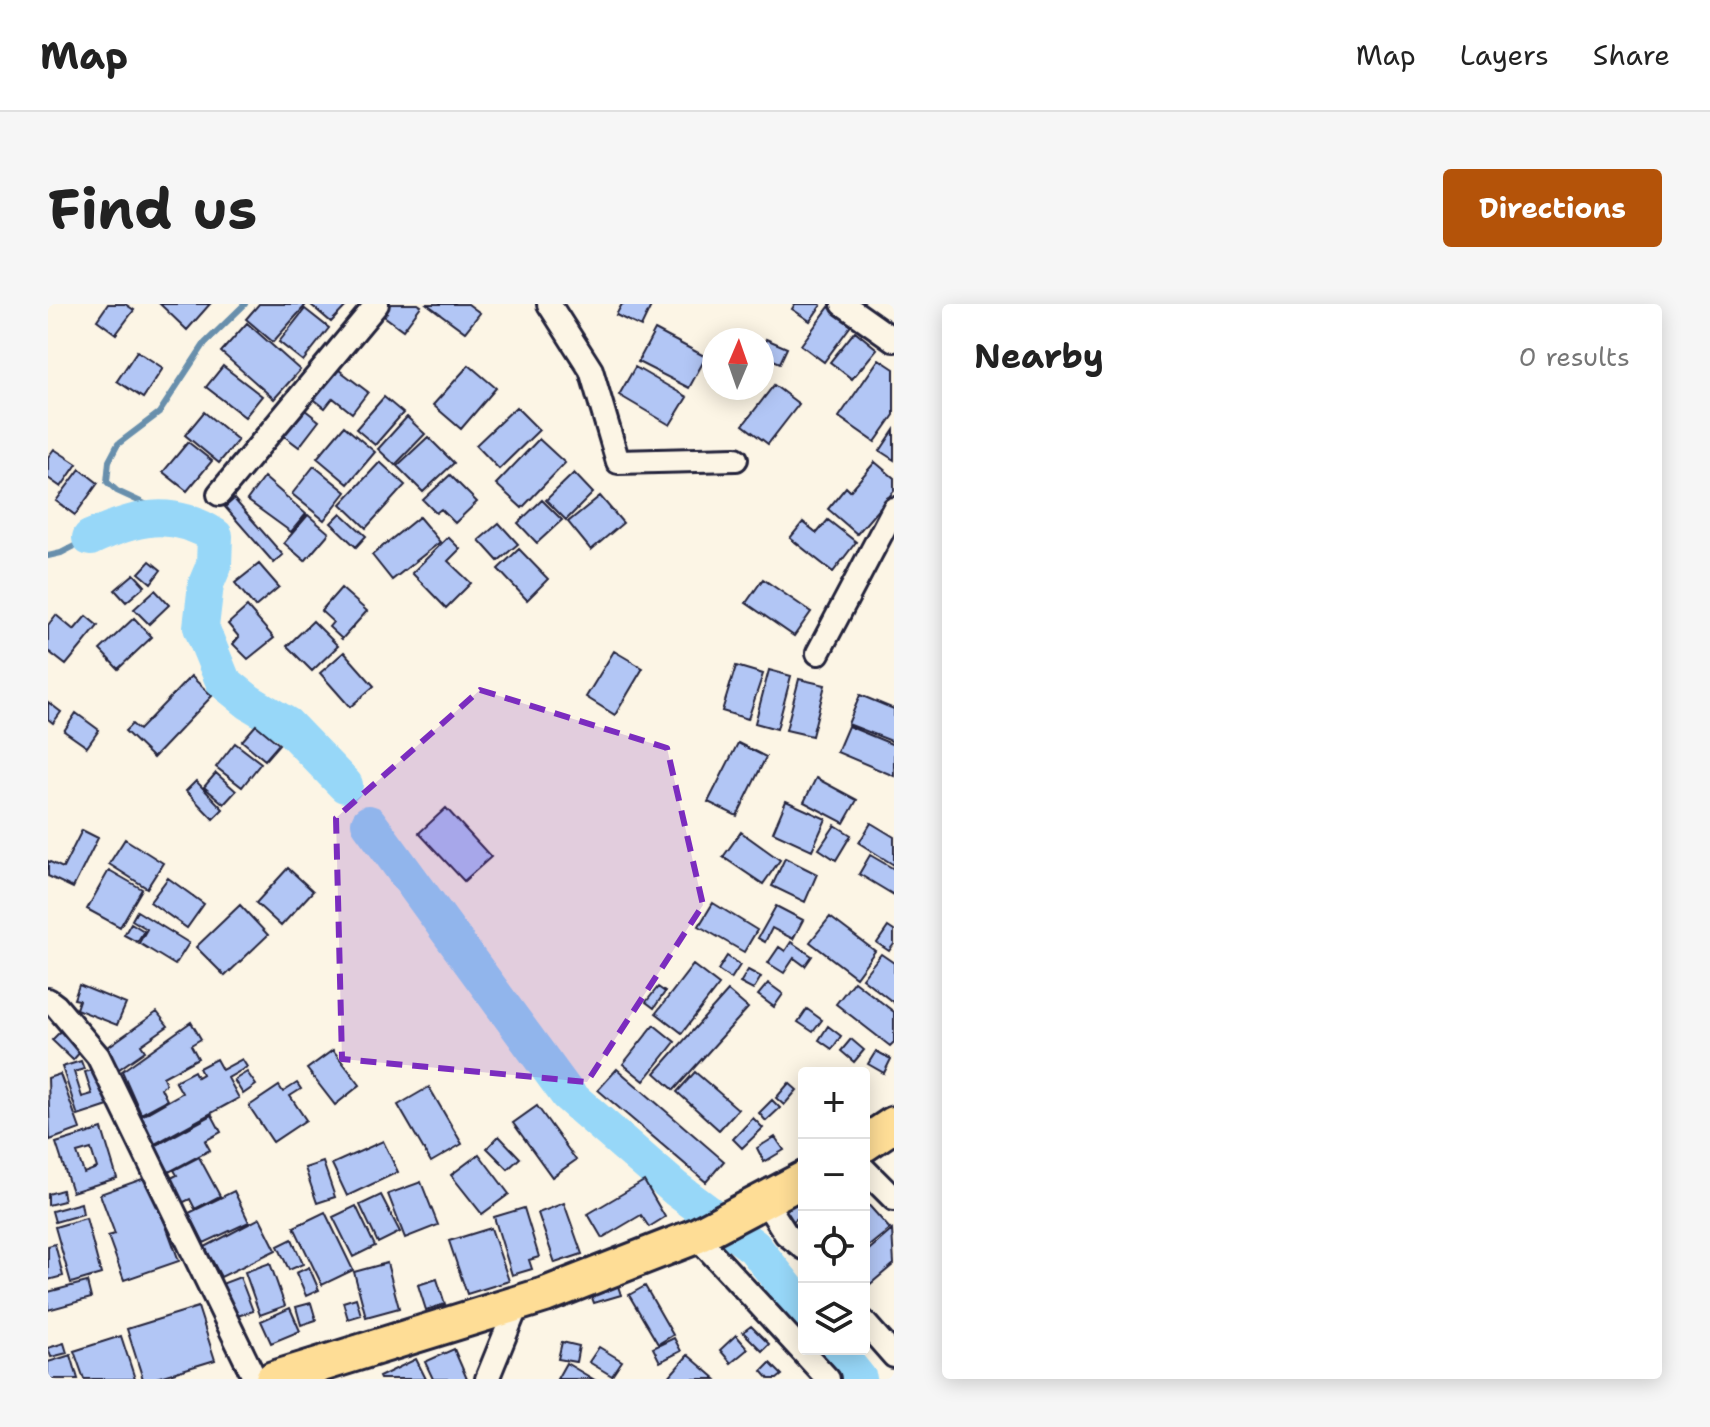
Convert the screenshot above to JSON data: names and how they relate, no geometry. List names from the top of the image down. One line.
{"north":"top","page":{"header":"Map","nav":["Map","Layers","Share"],"buttons":"Directions","title":"Find us","heading":["Nearby","0 results"],"map_buttons":["+","−"]}}
